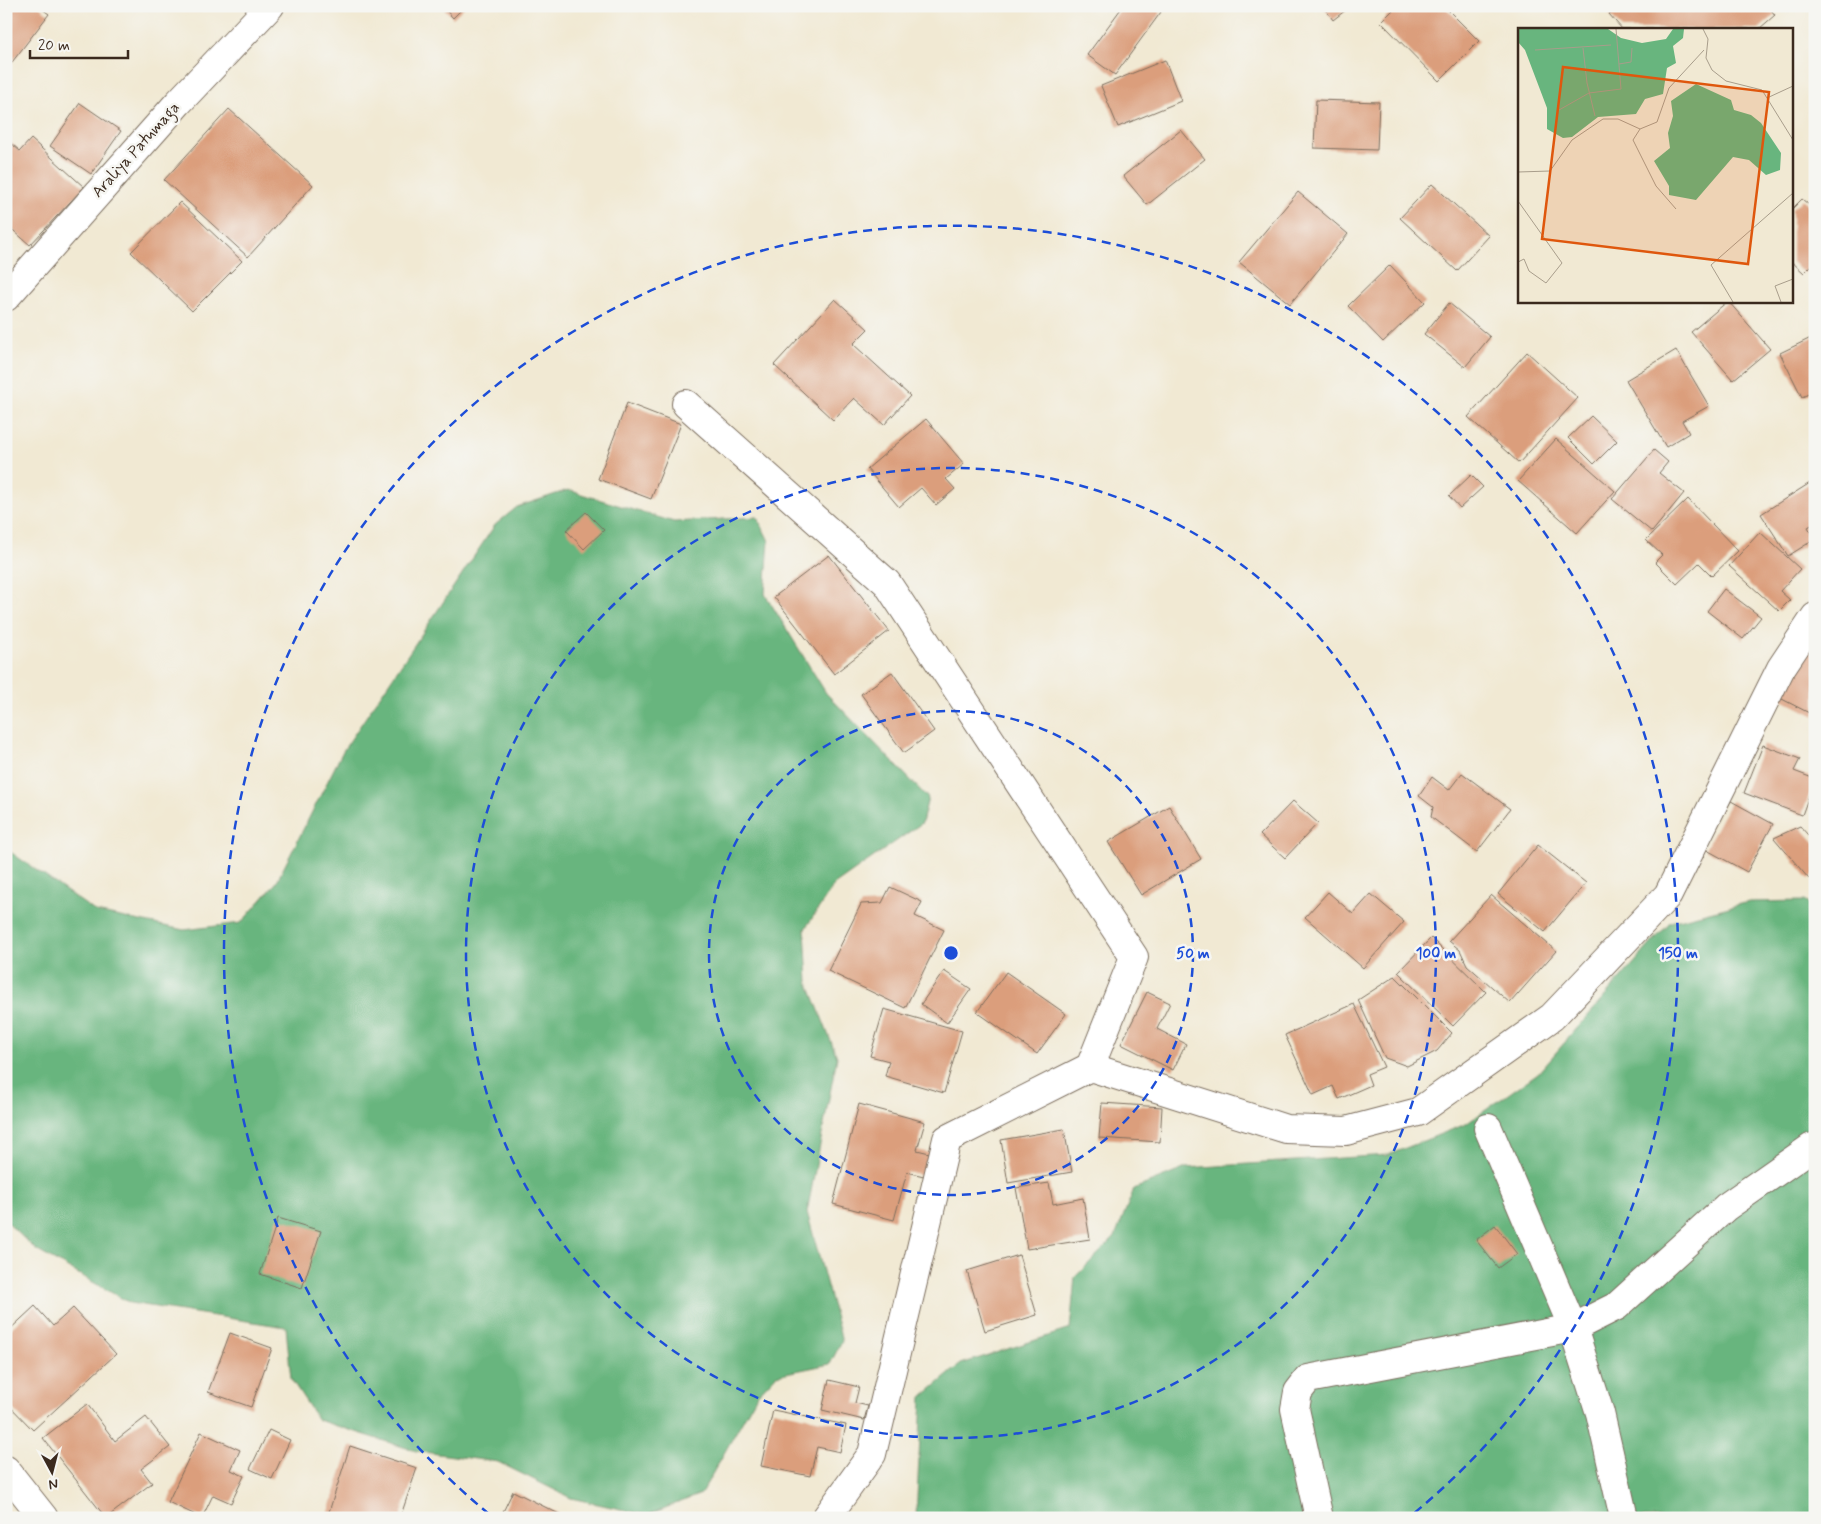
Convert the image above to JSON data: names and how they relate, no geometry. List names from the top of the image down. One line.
{"streets":{"street":["Araliya Patumaga"]},"scale_bar":"20 m","north":"bottom","rings":["50 m","100 m","150 m"]}
